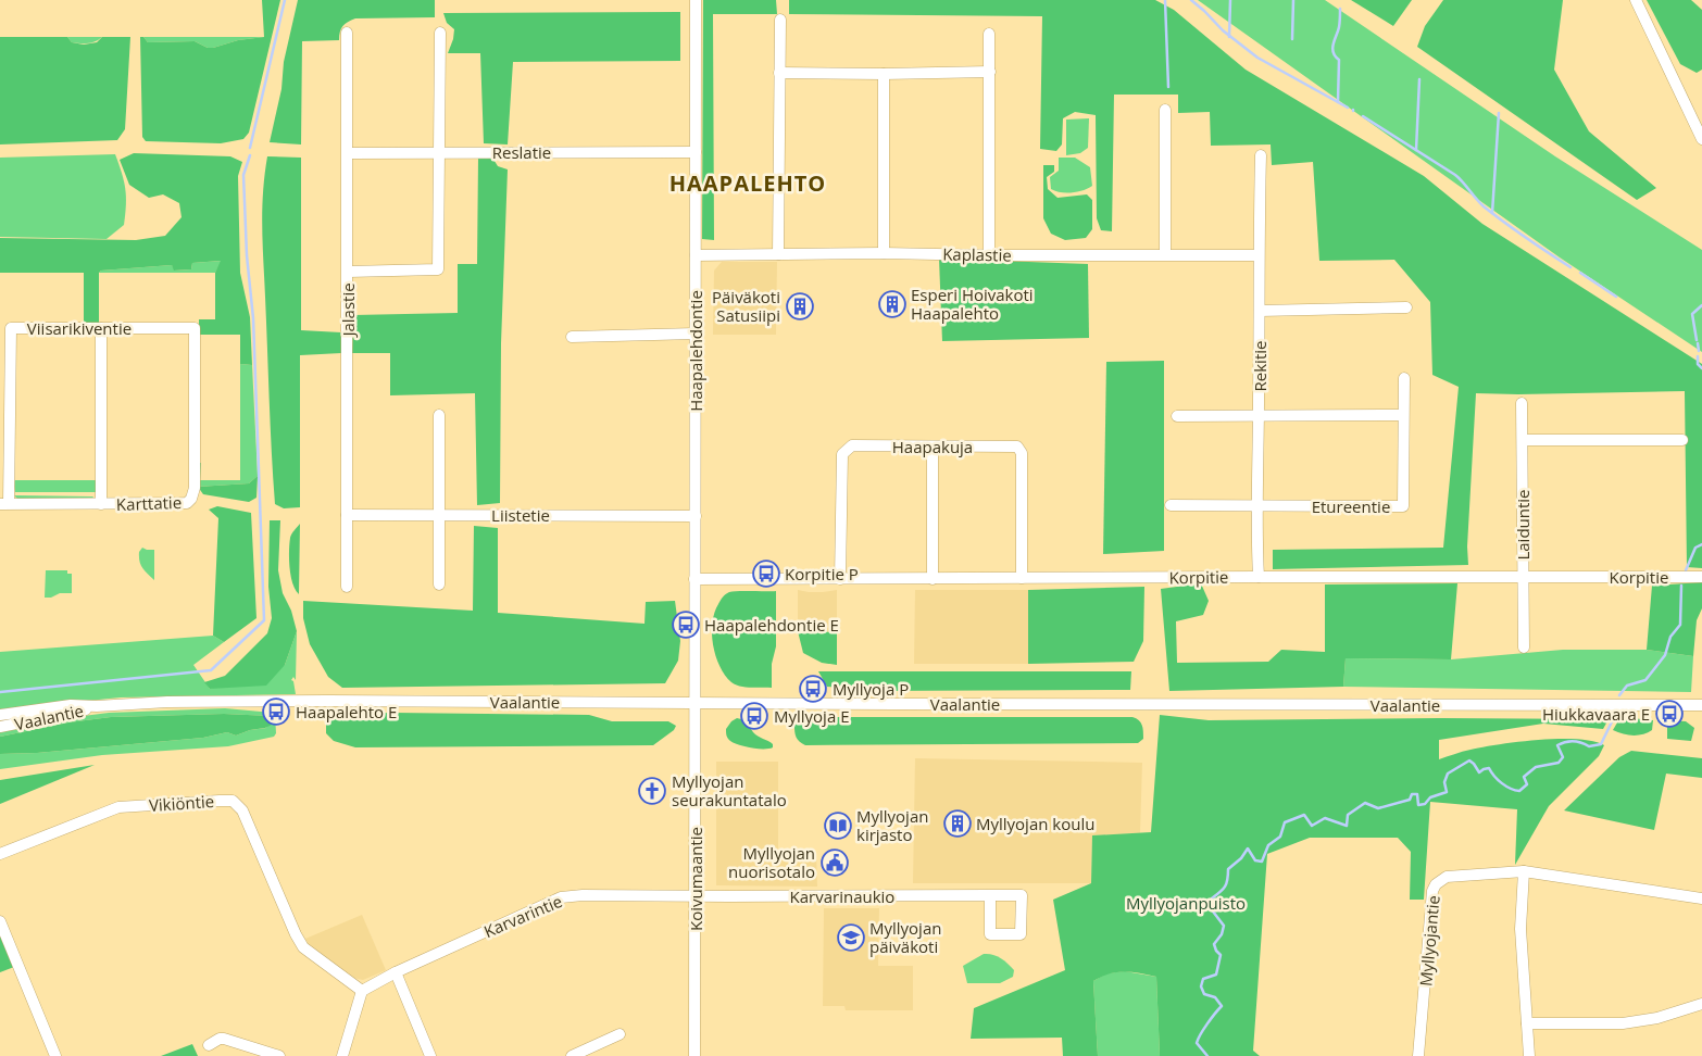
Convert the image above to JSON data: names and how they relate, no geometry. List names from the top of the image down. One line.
{"streets":{"street":["Reslatie","Kaplastie","Jalastie","Viisarikiventie","Haapalehdontie","Rekitie","Haapakuja","Karttatie","Etureentie","Liistetie","Laiduntie","Korpitie","Vaalantie","Vikiöntie","Koivumaantie","Karvarinaukio","Karvarintie","Myllyojantie"]},"crossings":[["Reslatie","Jalastie"],["Reslatie","Haapalehdontie"],["Kaplastie","Haapalehdontie"],["Kaplastie","Rekitie"],["Jalastie","Liistetie"],["Viisarikiventie","Karttatie"],["Haapalehdontie","Liistetie"],["Haapalehdontie","Korpitie"],["Haapalehdontie","Vaalantie"],["Haapalehdontie","Koivumaantie"],["Rekitie","Etureentie"],["Rekitie","Korpitie"],["Haapakuja","Korpitie"],["Laiduntie","Korpitie"],["Vaalantie","Koivumaantie"],["Vikiöntie","Karvarintie"],["Koivumaantie","Karvarinaukio"],["Koivumaantie","Karvarintie"],["Karvarinaukio","Karvarintie"]],"districts":["HAAPALEHTO"],"parks":["Myllyojanpuisto"],"places":{"building":["Esperi Hoivakoti Haapalehto","Päiväkoti Satusiipi","Myllyojan koulu"],"bus stop":["Korpitie P","Haapalehdontie E","Myllyoja P","Haapalehto E","Hiukkavaara E","Myllyoja E"],"church":["Myllyojan seurakuntatalo"],"library":["Myllyojan kirjasto"],"public building":["Myllyojan nuorisotalo"],"school or university":["Myllyojan päiväkoti"]}}
